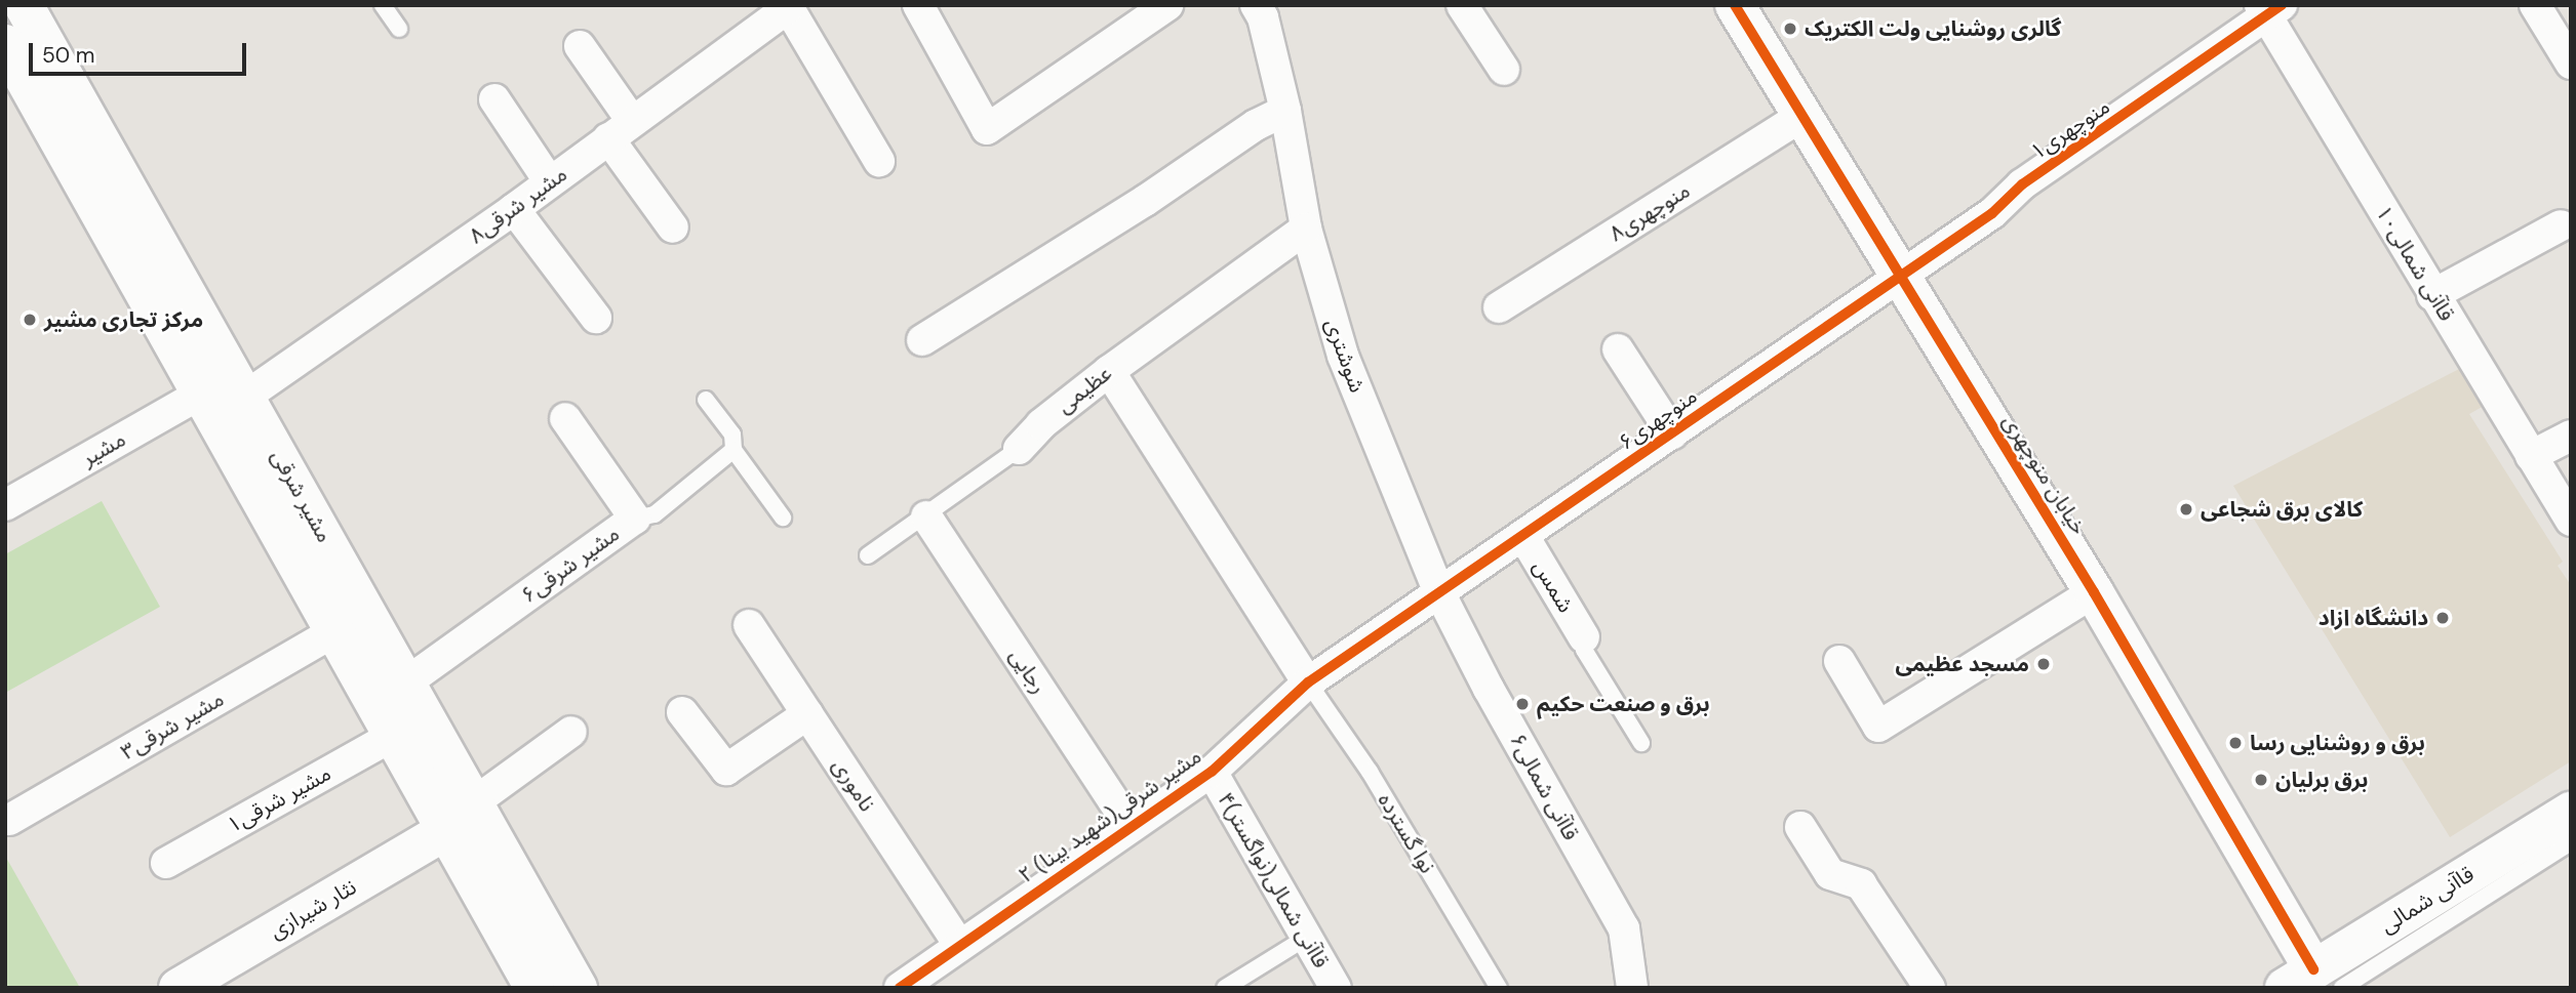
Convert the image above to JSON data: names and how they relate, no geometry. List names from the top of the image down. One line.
{"streets":{"main road":["خیابان منوچهری","مشیر شرقی","قاآنی شمالی","نثار شیرازی"],"street":["منوچهری۱","مشیر شرقی۸","منوچهری۸","قاآنی شمالی۱۰","شوشتری","عظیمی","منوچهری۶","مشیر","۶مشیر شرقی","شمس","رجایی","۳مشیر شرقی","ناموری","قاآنی شمالی۶","۱مشیر شرقی","۲ مشیر شرقی(شهید بینا)","۴قاآنی شمالی(نواگستر)"],"lane":["نوا گسترده"]},"crossings":[["منوچهری۱","قاآنی شمالی۱۰"],["منوچهری۱","منوچهری۶"],["منوچهری۱","خیابان منوچهری"],["مشیر شرقی۸","مشیر شرقی"],["منوچهری۸","خیابان منوچهری"],["شوشتری","عظیمی"],["شوشتری","منوچهری۶"],["شوشتری","قاآنی شمالی۶"],["شوشتری","۲ مشیر شرقی(شهید بینا)"],["عظیمی","رجایی"],["منوچهری۶","خیابان منوچهری"],["منوچهری۶","شمس"],["منوچهری۶","قاآنی شمالی۶"],["منوچهری۶","۲ مشیر شرقی(شهید بینا)"],["مشیر","مشیر شرقی"],["خیابان منوچهری","قاآنی شمالی"],["مشیر شرقی","۶مشیر شرقی"],["مشیر شرقی","۳مشیر شرقی"],["مشیر شرقی","۱مشیر شرقی"],["مشیر شرقی","نثار شیرازی"],["رجایی","۲ مشیر شرقی(شهید بینا)"],["ناموری","۲ مشیر شرقی(شهید بینا)"],["قاآنی شمالی۶","۲ مشیر شرقی(شهید بینا)"],["۲ مشیر شرقی(شهید بینا)","نوا گسترده"],["۲ مشیر شرقی(شهید بینا)","۴قاآنی شمالی(نواگستر)"]],"places":["گالری روشنایی ولت الکتریک","مرکز تجاری مشیر","کالای برق شجاعی","دانشگاه ازاد","مسجد عظیمی","برق و صنعت حکیم","برق و روشنایی رسا","برق برلیان"],"scale_bar":"50 m"}
